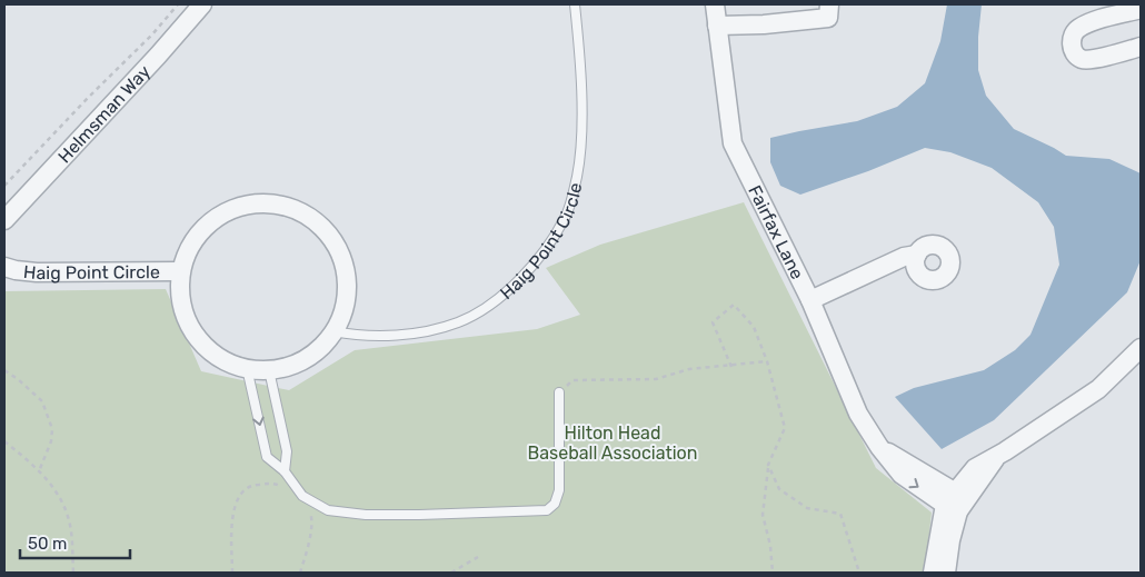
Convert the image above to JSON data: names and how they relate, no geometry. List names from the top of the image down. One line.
{"streets":{"street":["Helmsman Way","Fairfax Lane","Haig Point Circle"]},"parks":["Hilton Head Baseball Association"],"scale_bar":"50 m"}
